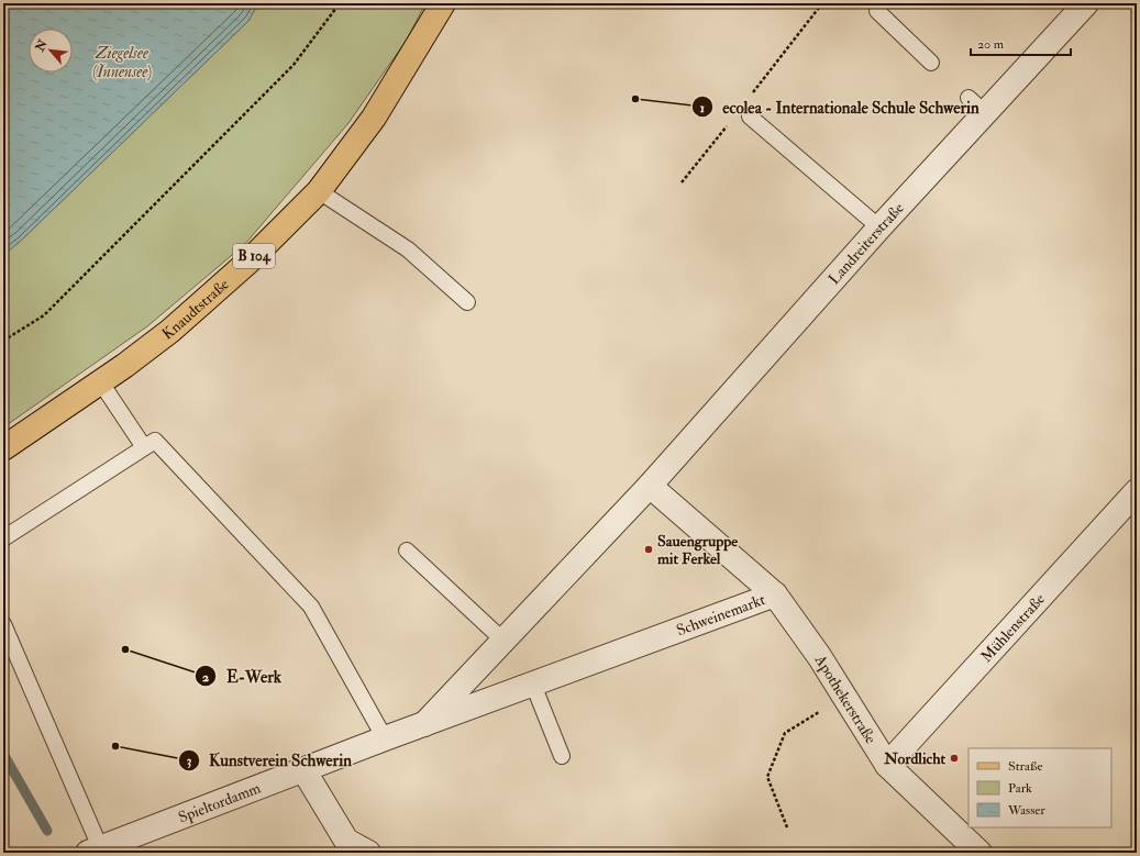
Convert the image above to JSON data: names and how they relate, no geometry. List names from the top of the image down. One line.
{"streets":{"main road":["B 104","Knaudtstraße"],"street":["Landreiterstraße","Schweinemarkt","Mühlenstraße","Apothekerstraße","Spieltordamm"]},"crossings":[["Landreiterstraße","Schweinemarkt"],["Schweinemarkt","Apothekerstraße"],["Schweinemarkt","Spieltordamm"],["Mühlenstraße","Apothekerstraße"]],"water":["Ziegelsee (Innensee)"],"places":["ecolea - Internationale Schule Schwerin","Sauengruppe mit Ferkel","E-Werk","Kunstverein Schwerin","Nordlicht"],"legend":["Straße","Park","Wasser"],"scale_bar":"20 m","north":"top left"}
